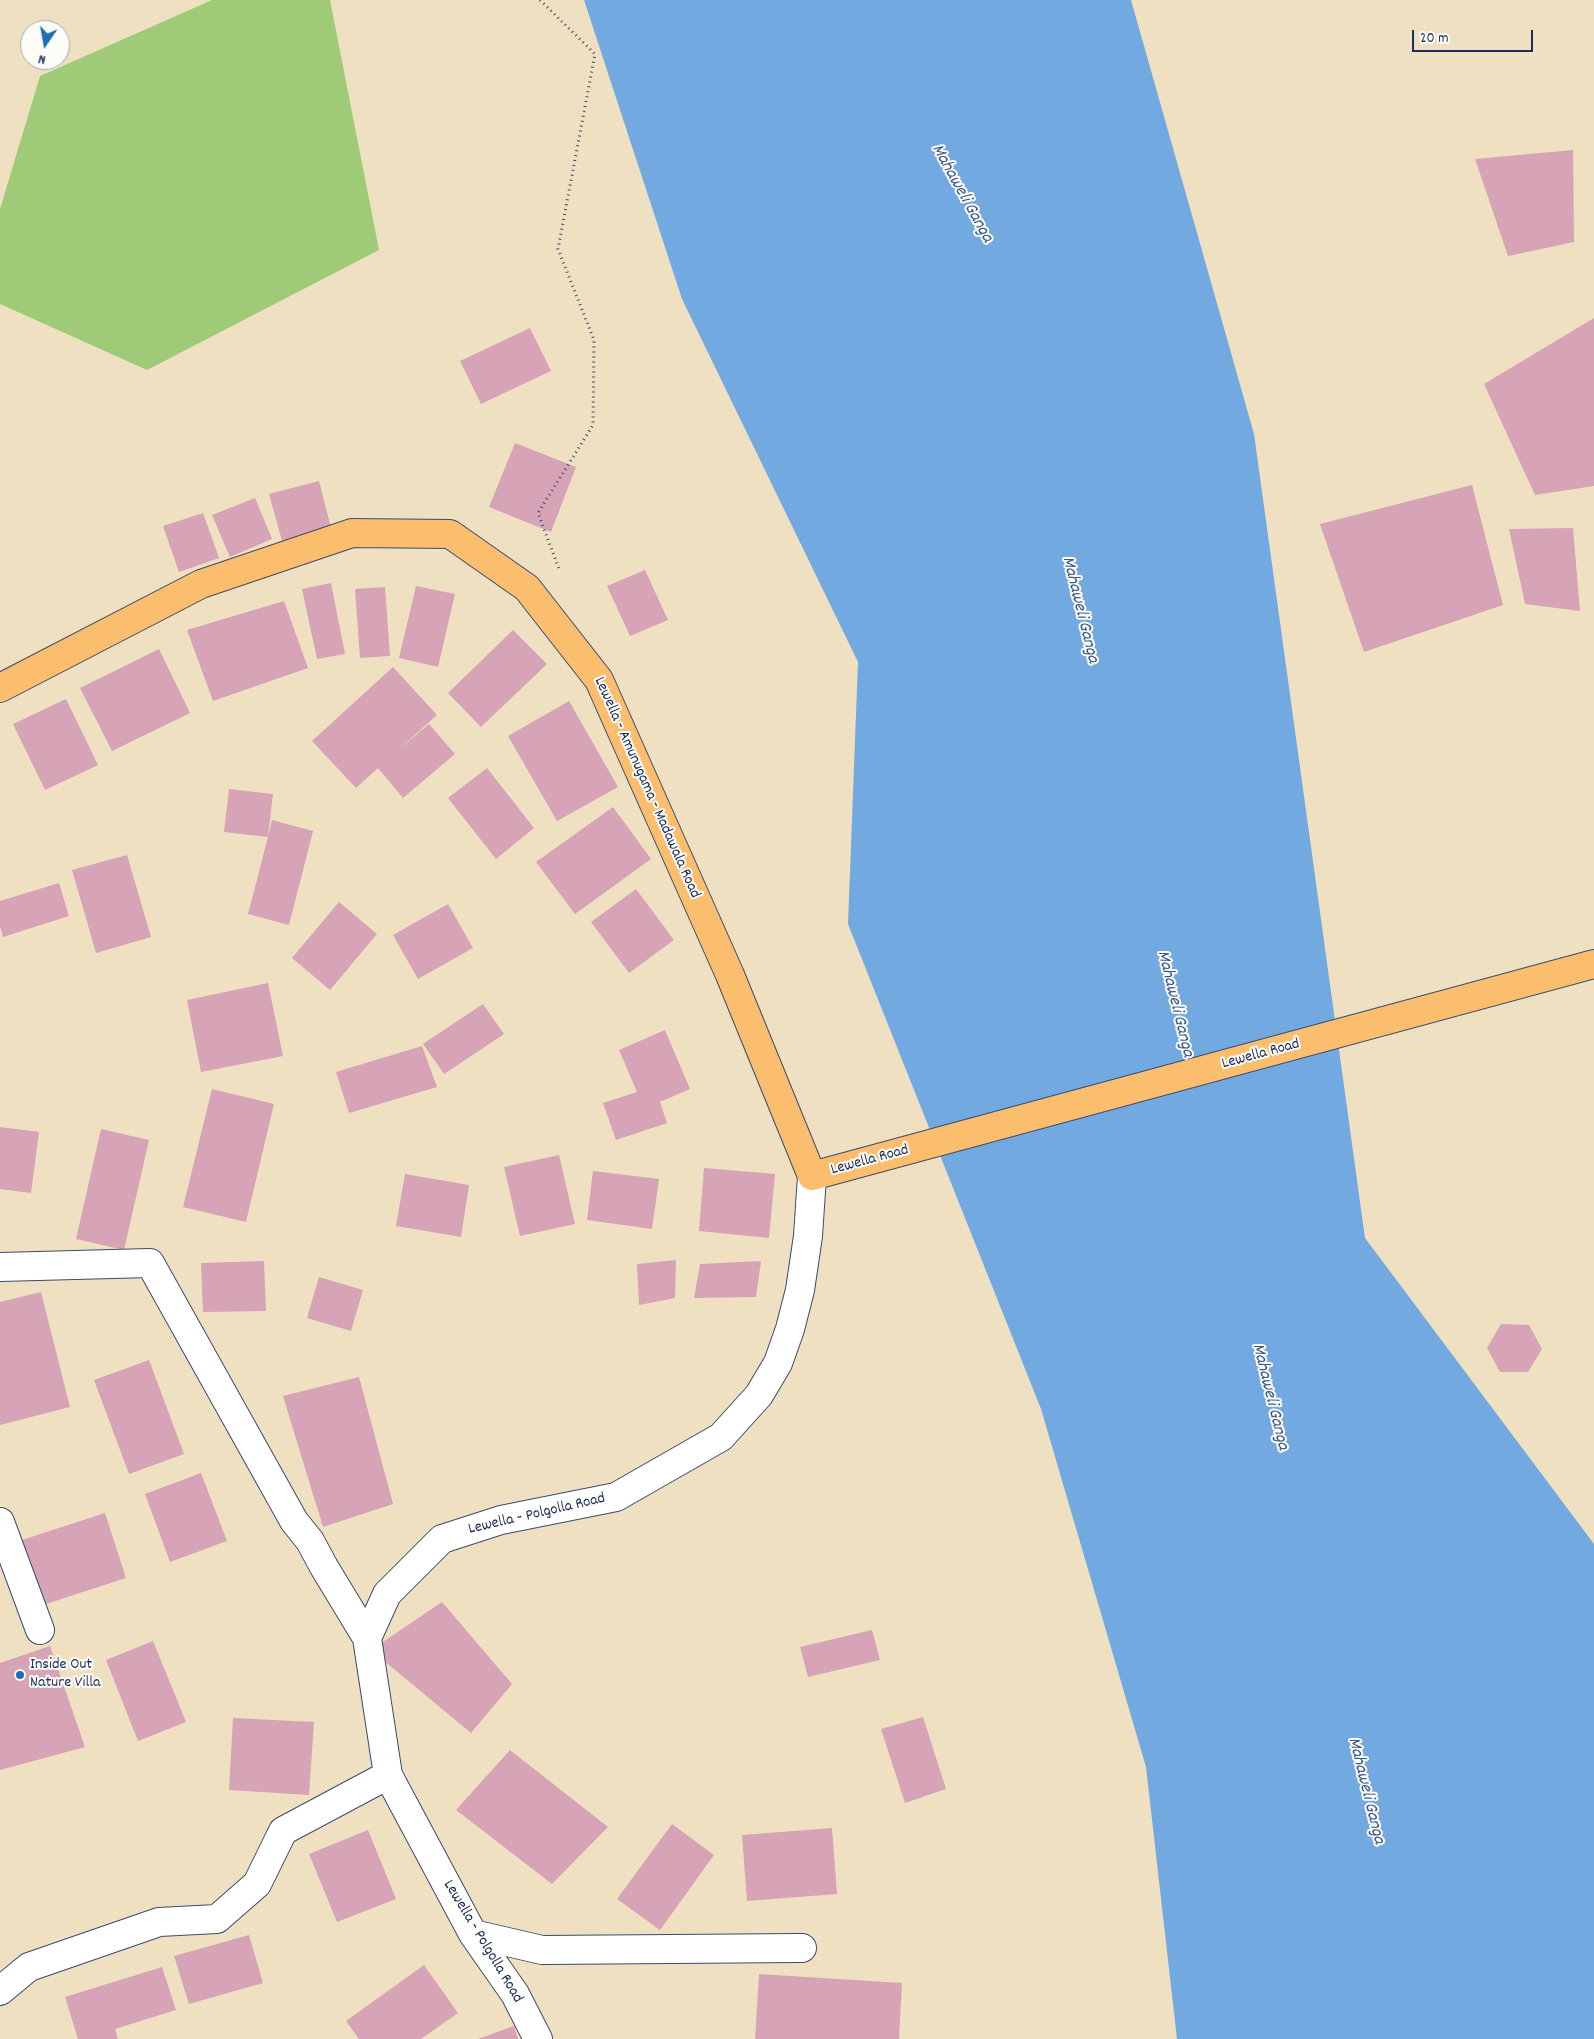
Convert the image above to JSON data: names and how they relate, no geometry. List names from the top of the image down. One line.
{"streets":{"main road":["Lewella - Amunugama - Madawala Road","Lewella Road"],"street":["Lewella - Polgolla Road"]},"crossings":[["Lewella - Amunugama - Madawala Road","Lewella Road"],["Lewella - Amunugama - Madawala Road","Lewella - Polgolla Road"],["Lewella Road","Lewella - Polgolla Road"]],"water":["Mahaweli Ganga"],"places":["Inside Out Nature Villa"],"scale_bar":"20 m","north":"bottom"}
